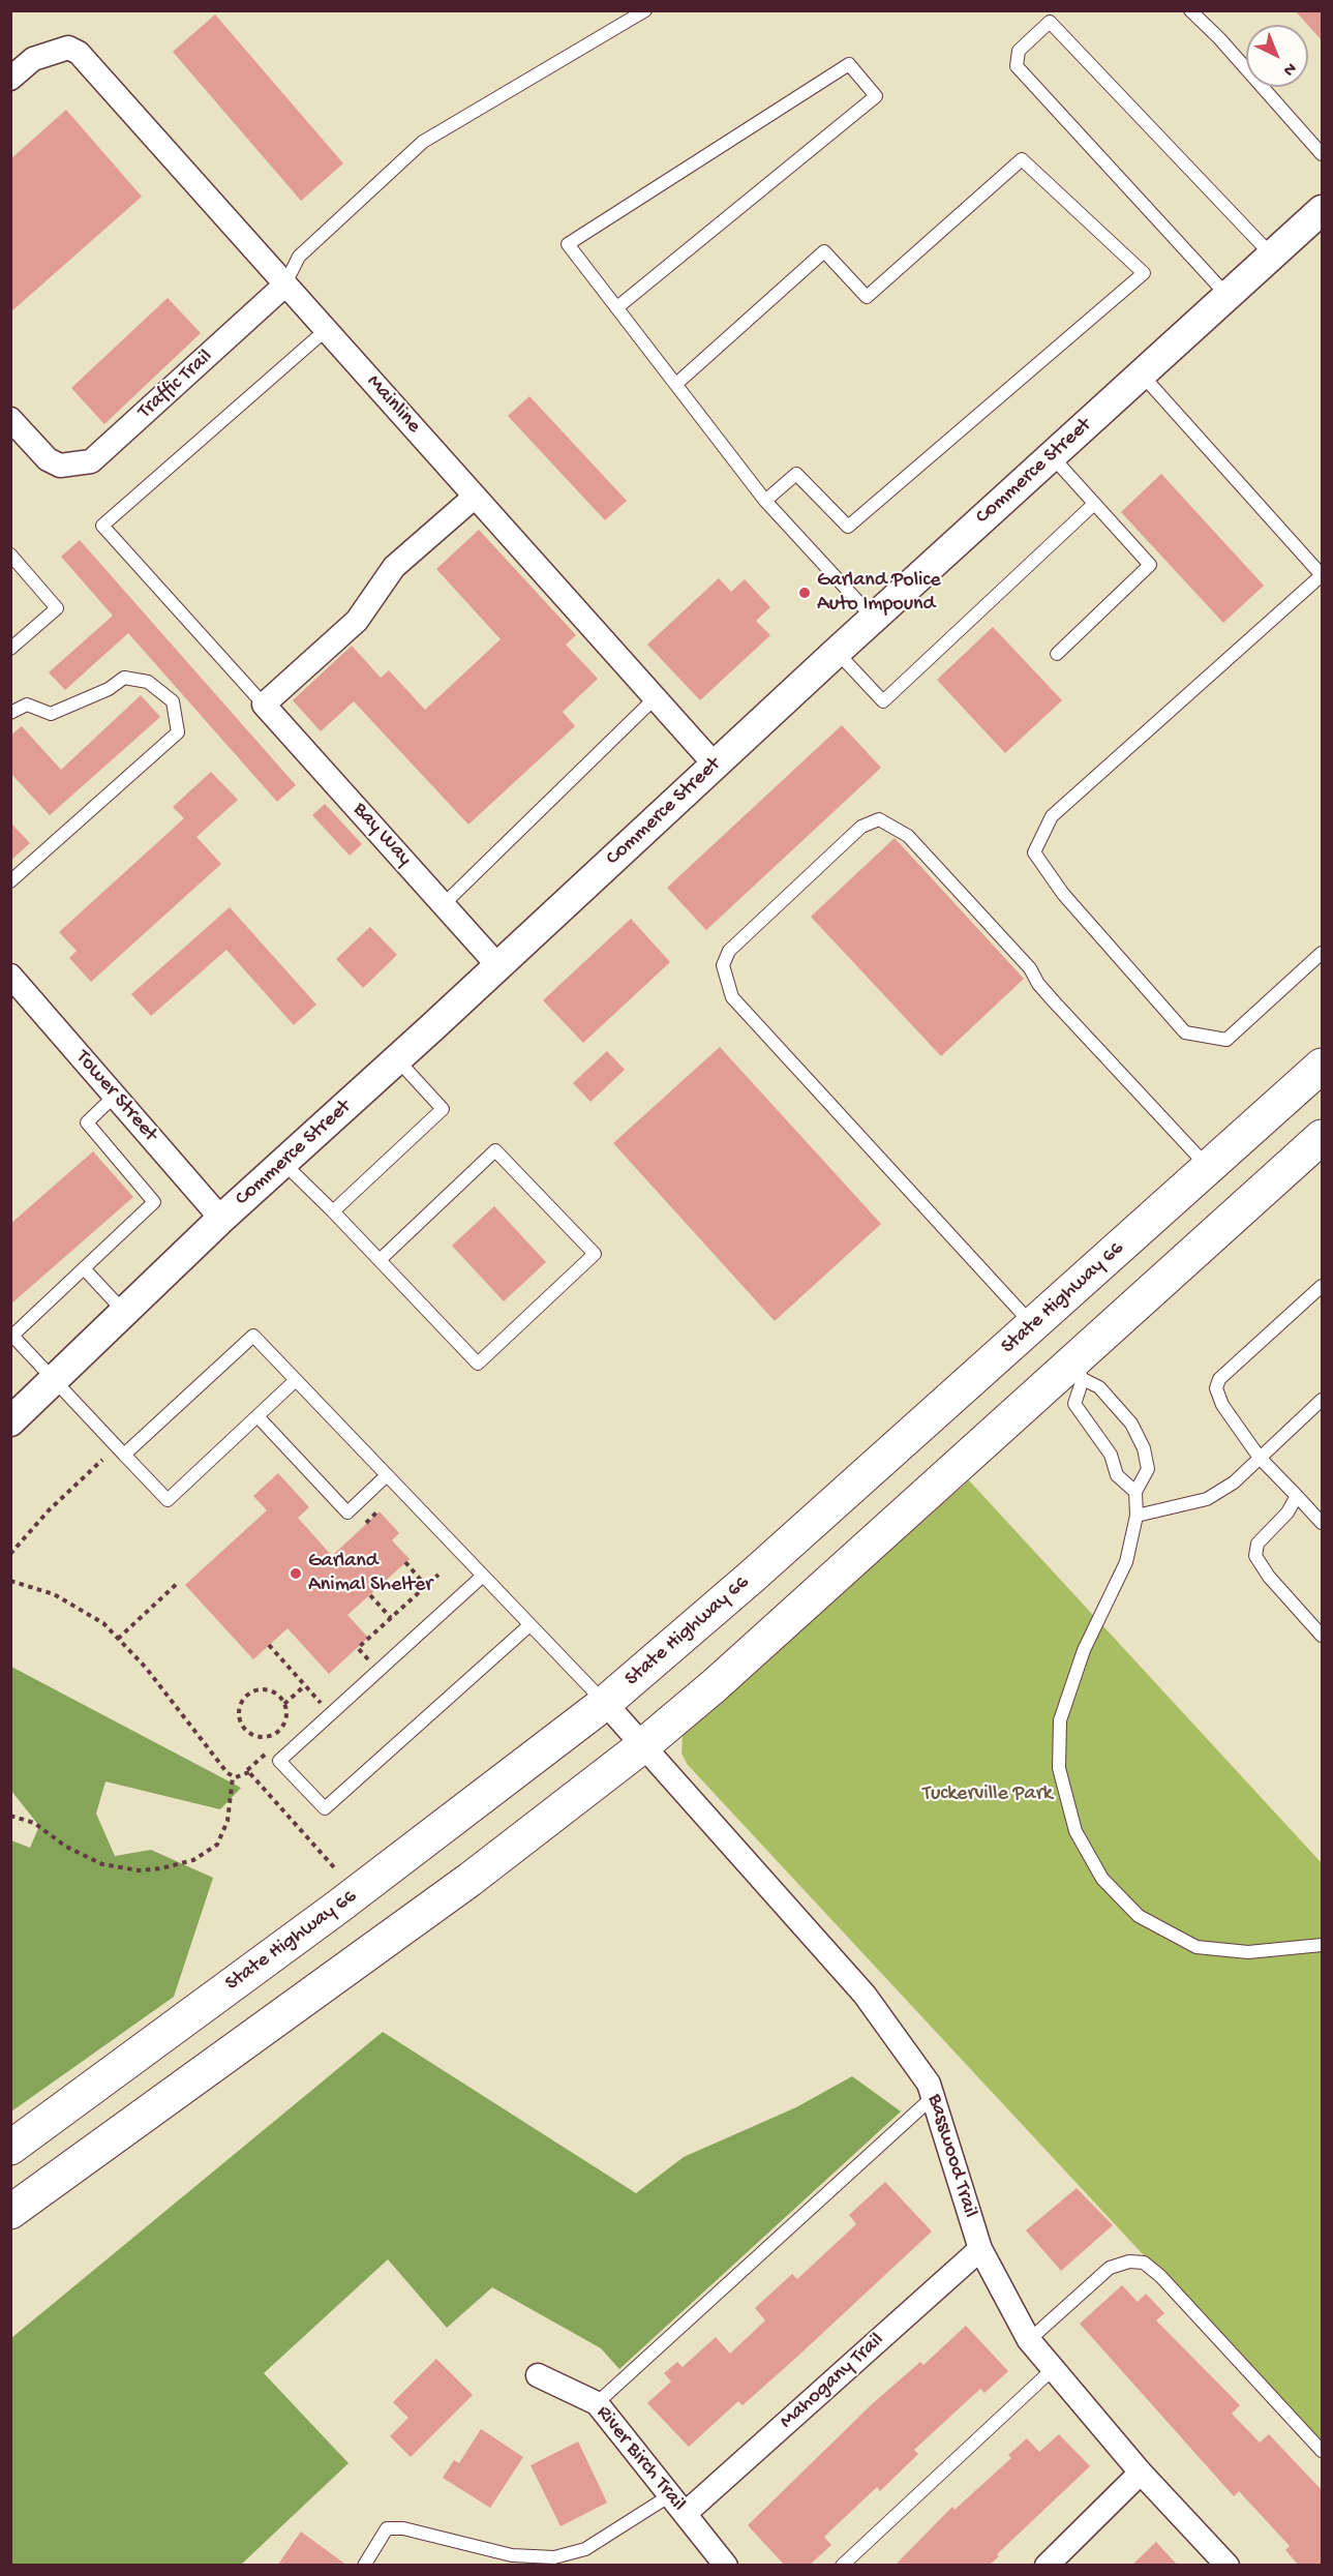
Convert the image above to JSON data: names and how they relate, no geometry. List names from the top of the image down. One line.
{"streets":{"main road":["State Highway 66"],"street":["Traffic Trail","Mainline","Commerce Street","Bay Way","Tower Street","Basswood Trail","Mahogany Trail","River Birch Trail"]},"crossings":[["Traffic Trail","Mainline"],["Mainline","Commerce Street"],["Commerce Street","Bay Way"],["Commerce Street","Tower Street"],["State Highway 66","Basswood Trail"],["Basswood Trail","Mahogany Trail"],["Mahogany Trail","River Birch Trail"]],"parks":["Tuckerville Park"],"places":["Garland Police Auto Impound","Garland Animal Shelter"],"north":"bottom right"}
